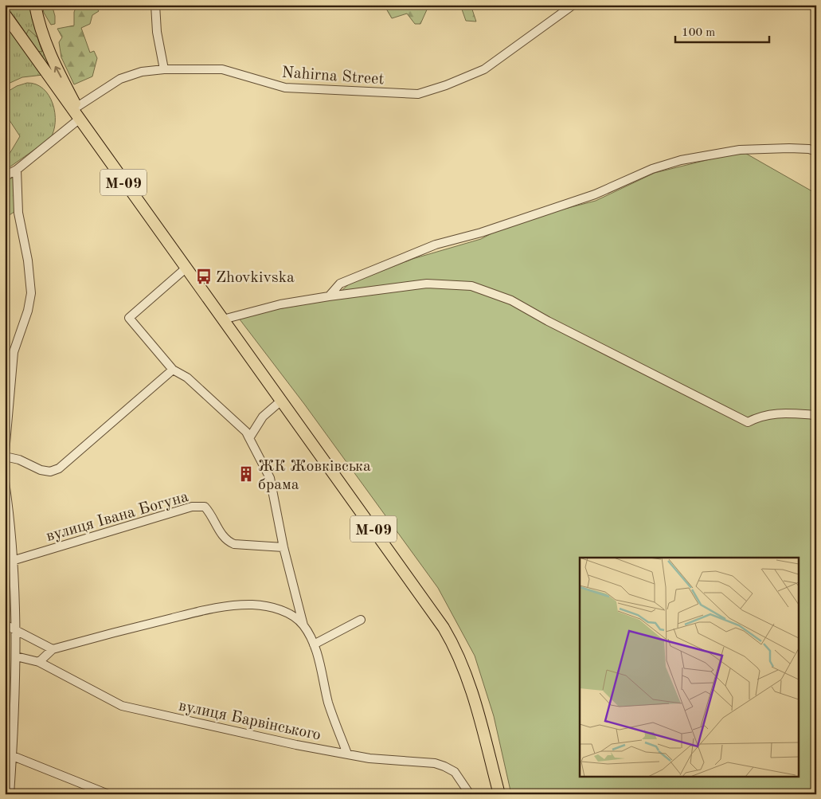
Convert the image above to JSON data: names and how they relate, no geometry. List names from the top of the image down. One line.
{"streets":{"highway":["М-09"],"street":["Nahirna Street","вулиця Івана Богуна","вулиця Барвінського"]},"crossings":[["Nahirna Street","М-09"]],"places":{"bus stop":["Zhovkivska"],"building":["ЖК Жовківська брама"]},"scale_bar":"100 m"}
